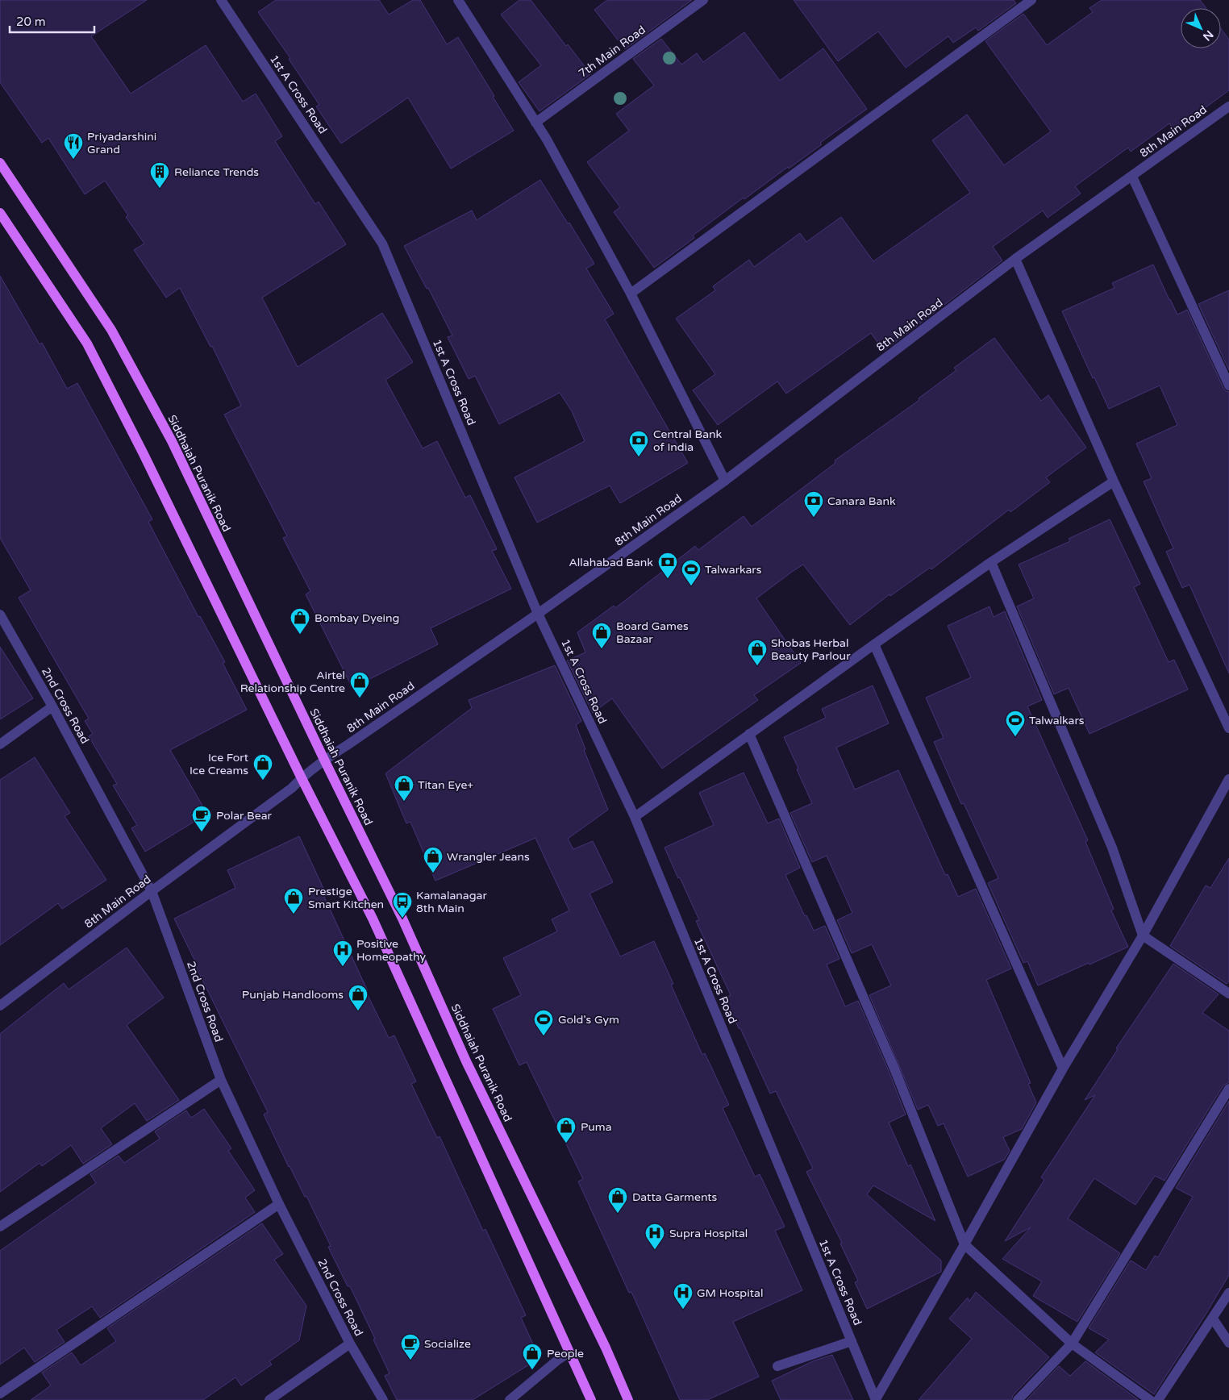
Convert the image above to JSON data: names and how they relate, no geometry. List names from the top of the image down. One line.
{"streets":{"main road":["Siddhaiah Puranik Road"],"street":["7th Main Road","1st A Cross Road","8th Main Road","2nd Cross Road"]},"crossings":[["1st A Cross Road","8th Main Road"],["8th Main Road","Siddhaiah Puranik Road"],["8th Main Road","2nd Cross Road"]],"places":{"restaurant":["Priyadarshini Grand"],"building":["Reliance Trends"],"bank":["Central Bank of India","Canara Bank","Allahabad Bank"],"sports":["Talwarkars","Talwalkars","Gold's Gym"],"shop":["Bombay Dyeing","Board Games Bazaar","Shobas Herbal Beauty Parlour","Airtel Relationship Centre","Ice Fort Ice Creams","Titan Eye+","Wrangler Jeans","Prestige Smart Kitchen","Punjab Handlooms","Puma","Datta Garments","People"],"cafe":["Polar Bear","Socialize"],"bus stop":["Kamalanagar 8th Main"],"hospital":["Positive Homeopathy","Supra Hospital","GM Hospital"]},"scale_bar":"20 m","north":"bottom right"}
